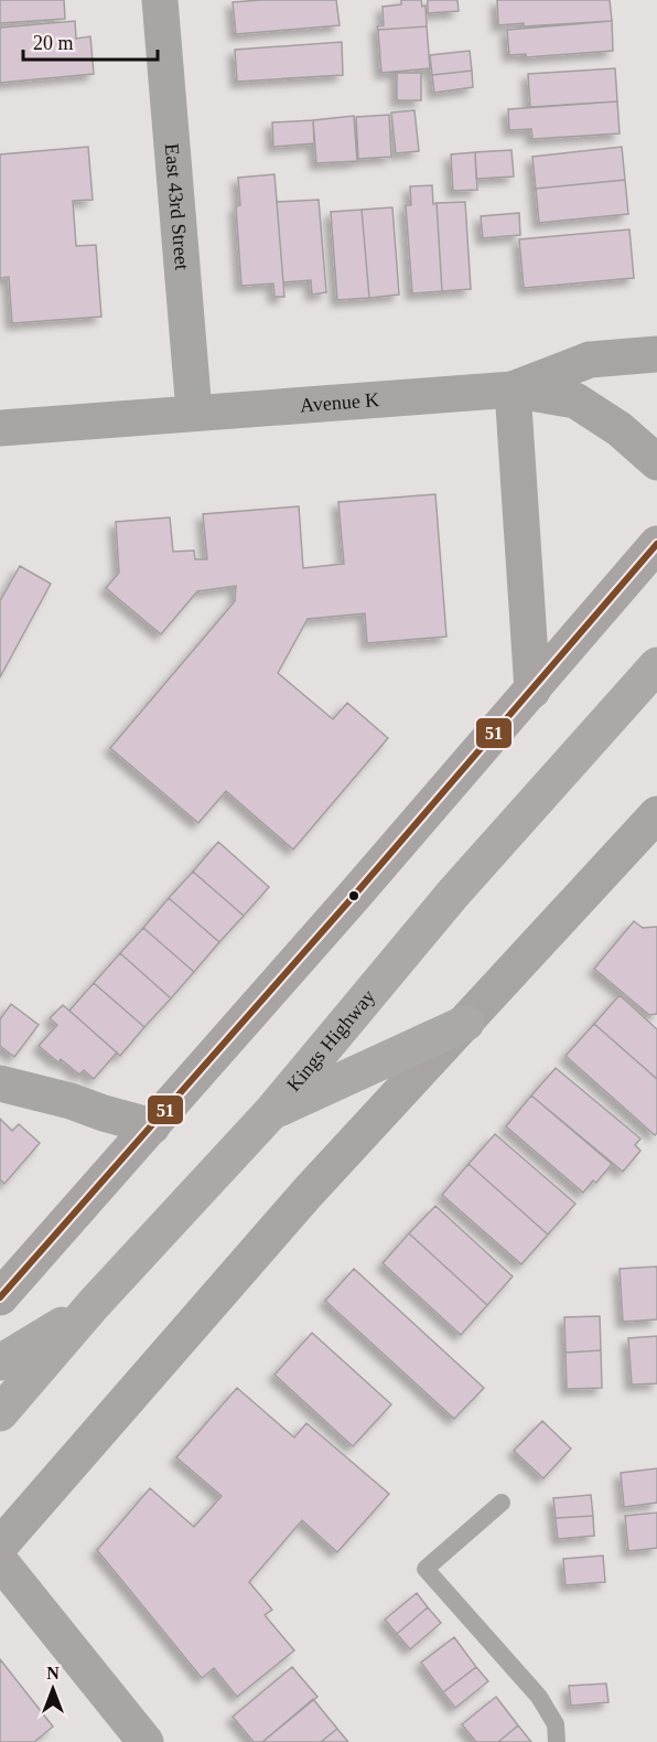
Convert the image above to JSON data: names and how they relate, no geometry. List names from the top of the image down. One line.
{"streets":{"main road":["Kings Highway"],"street":["East 43rd Street","Avenue K"]},"crossings":[["East 43rd Street","Avenue K"]],"lines":["transit line 51"],"scale_bar":"20 m","north":"top"}
